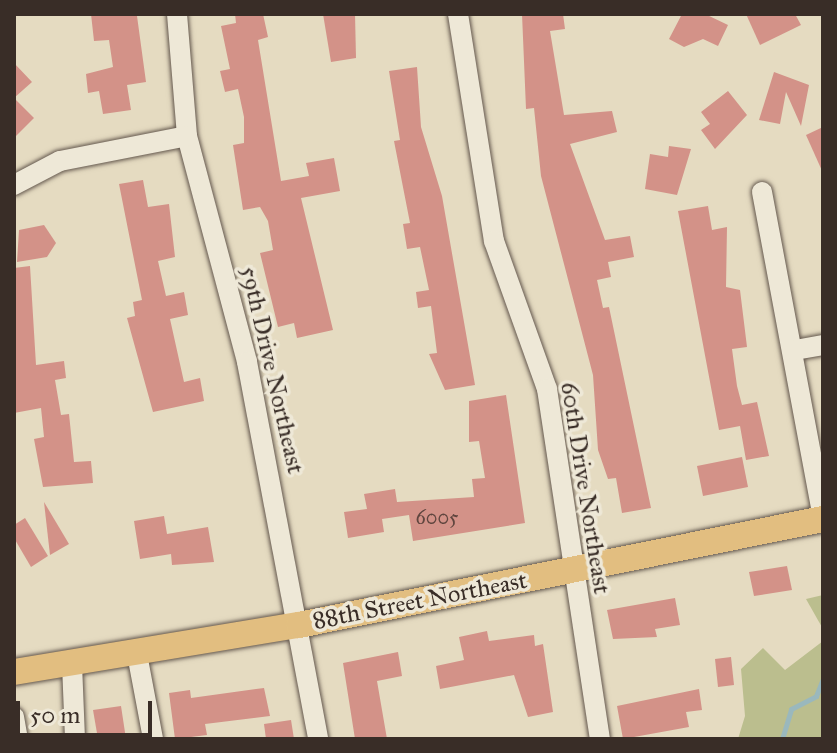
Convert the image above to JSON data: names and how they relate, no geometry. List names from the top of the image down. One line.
{"streets":{"main road":["88th Street Northeast"],"street":["59th Drive Northeast","60th Drive Northeast"]},"crossings":[["59th Drive Northeast","88th Street Northeast"],["60th Drive Northeast","88th Street Northeast"]],"house_numbers":["6005"],"scale_bar":"50 m"}
